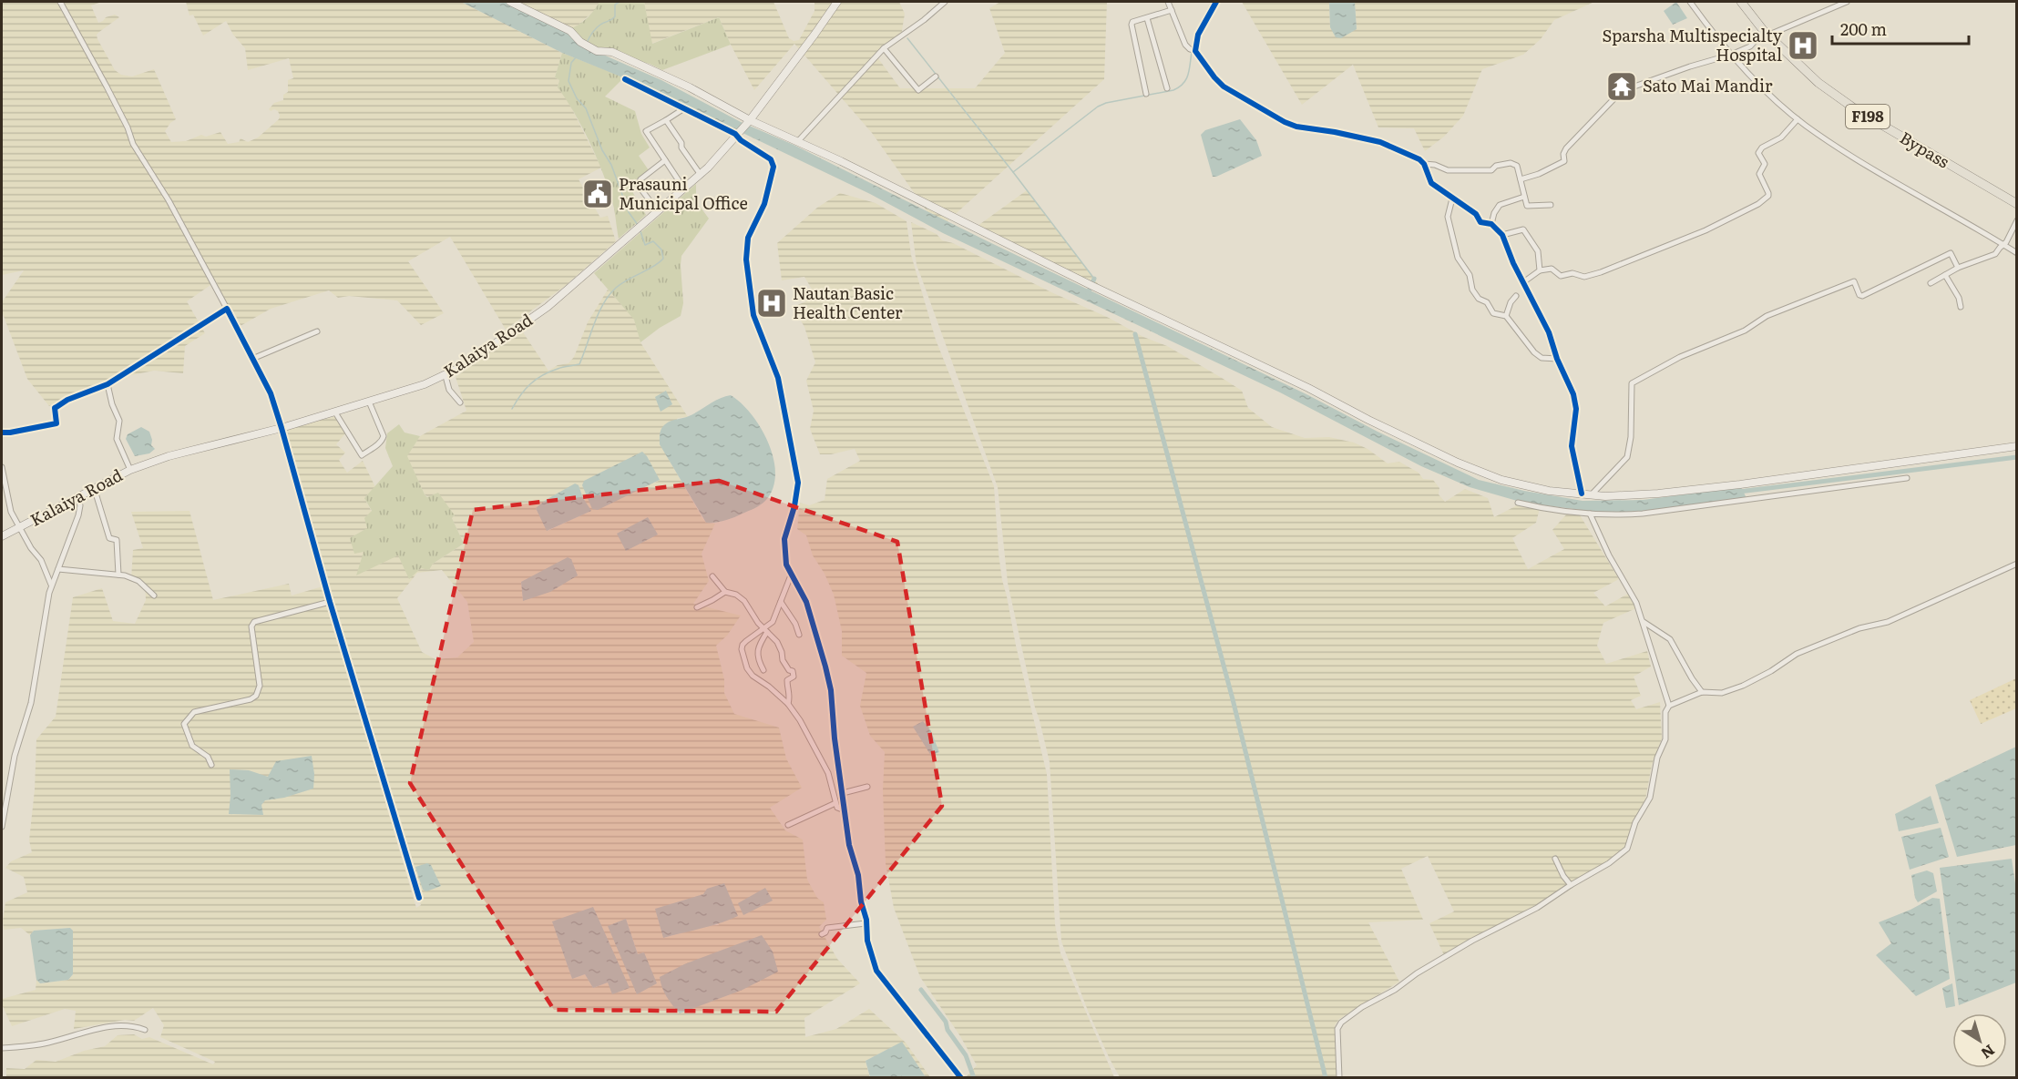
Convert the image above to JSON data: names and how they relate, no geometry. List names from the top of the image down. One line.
{"streets":{"main road":["F198","Bypass","Kalaiya Road"]},"places":{"hospital":["Sparsha Multispecialty Hospital","Nautan Basic Health Center"],"temple":["Sato Mai Mandir"],"public building":["Prasauni Municipal Office"]},"scale_bar":"200 m","north":"bottom right"}
